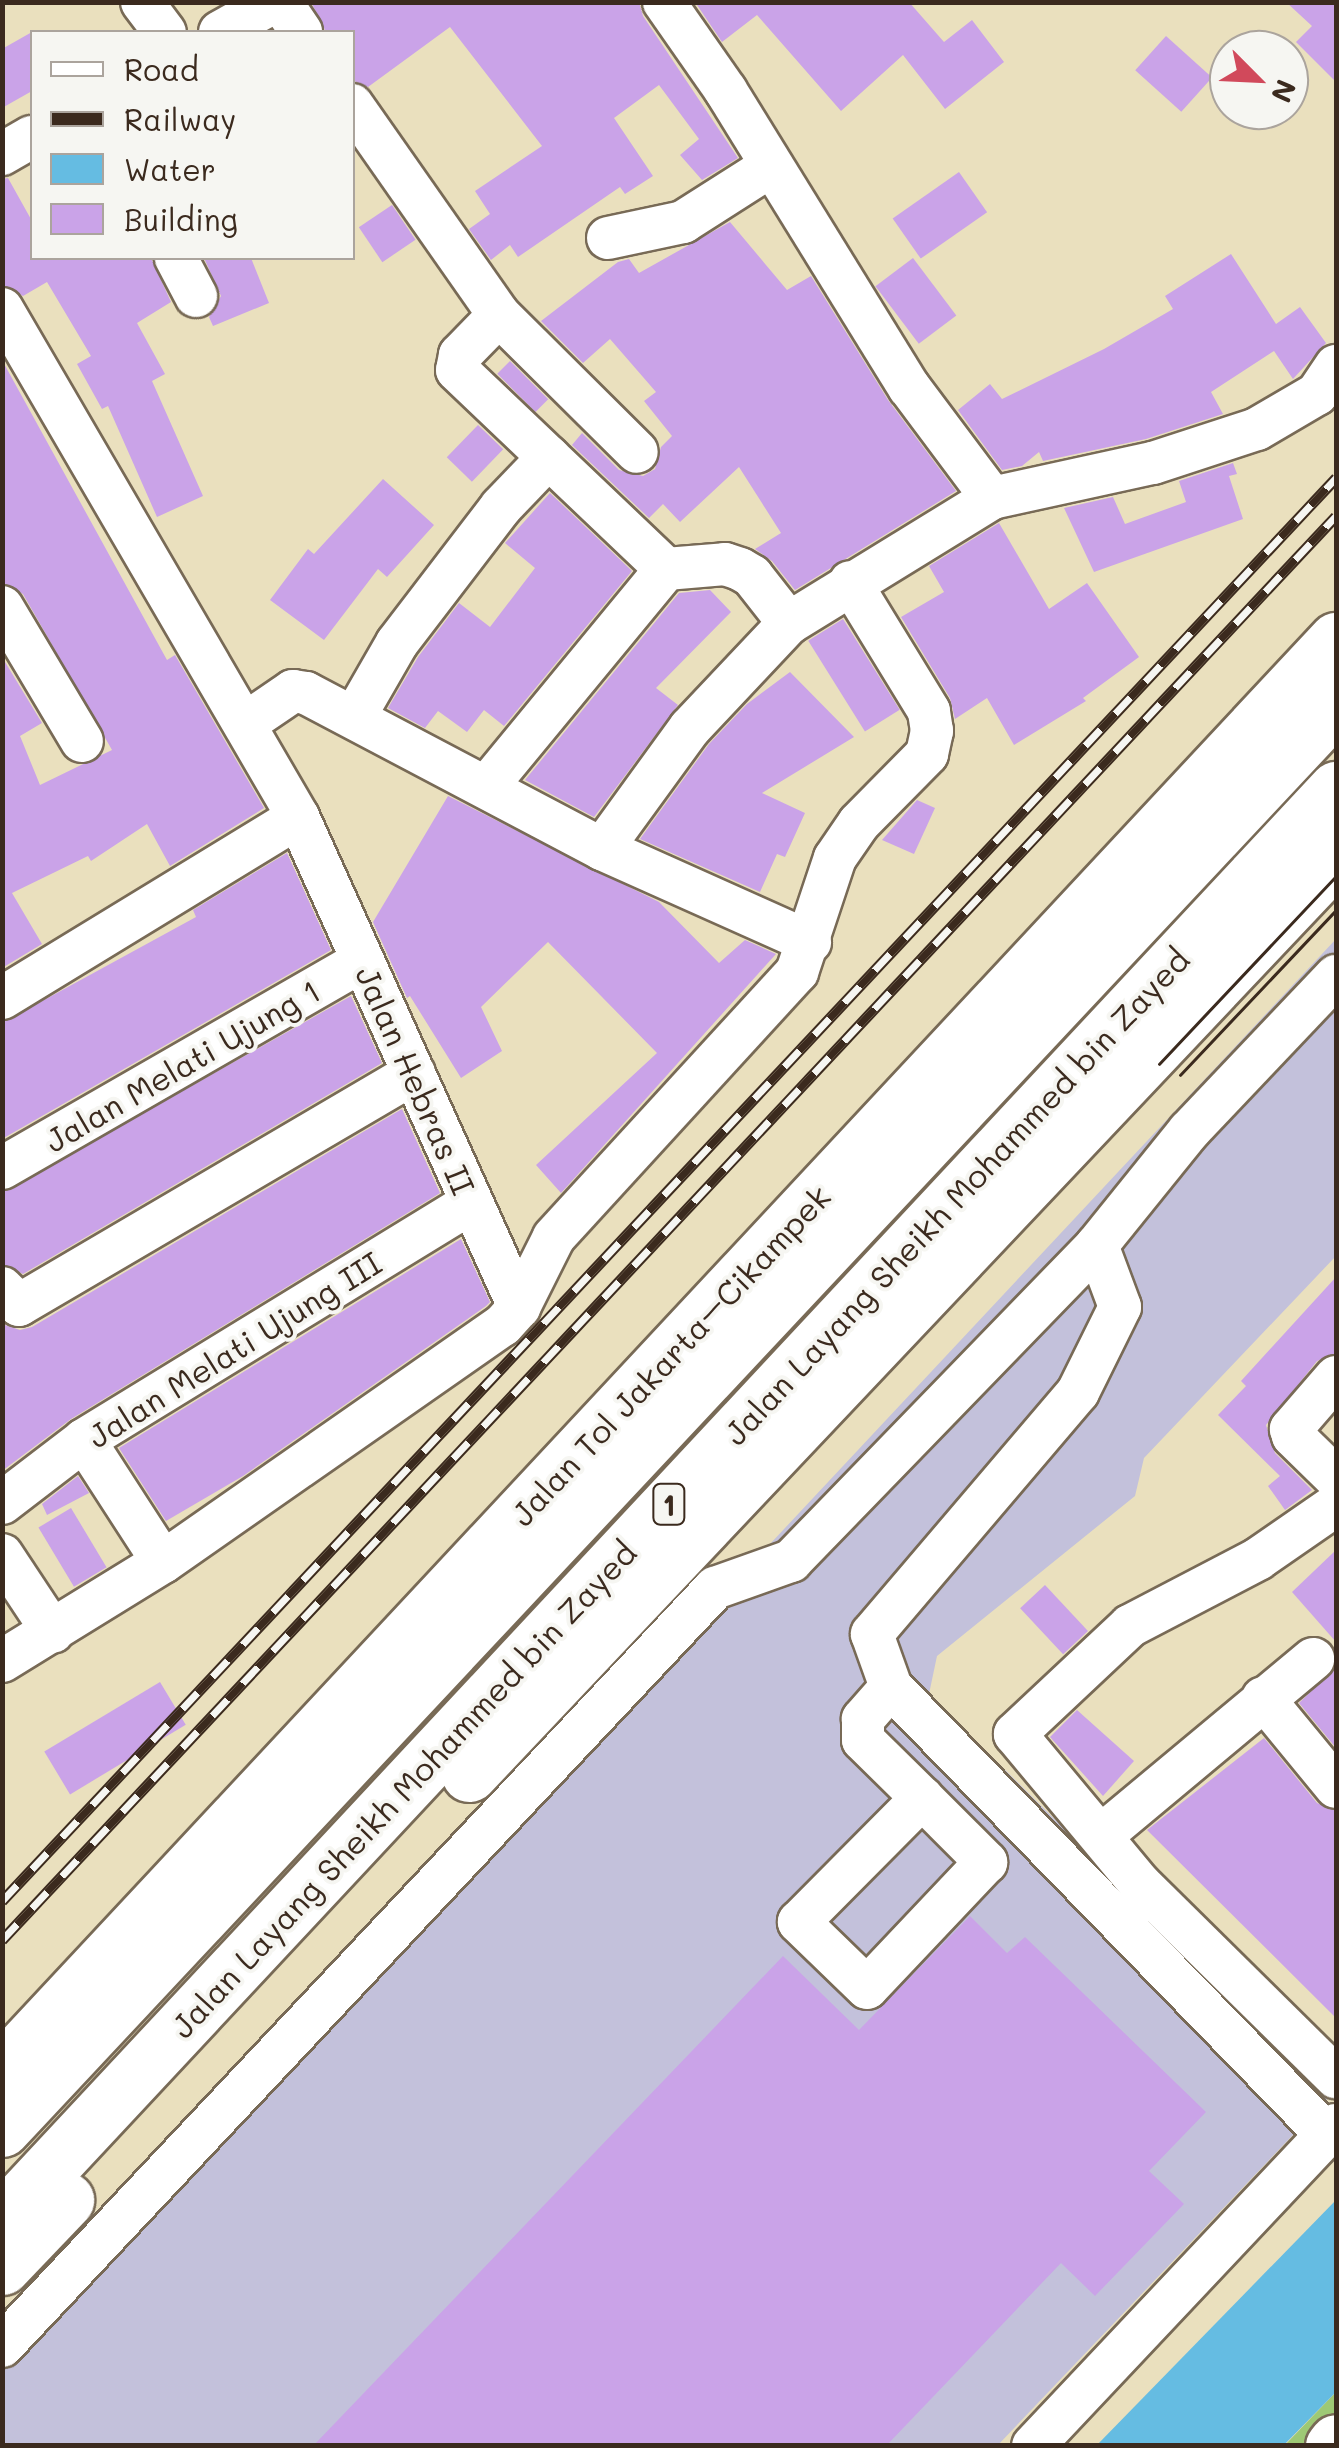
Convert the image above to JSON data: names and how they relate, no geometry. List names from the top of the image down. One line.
{"streets":{"highway":["Jalan Layang Sheikh Mohammed bin Zayed","Jalan Tol Jakarta–Cikampek","1"],"street":["Jalan Melati Ujung 1","Jalan Hebras II","Jalan Melati Ujung III"]},"crossings":[["Jalan Melati Ujung 1","Jalan Hebras II"],["Jalan Hebras II","Jalan Melati Ujung III"]],"legend":["Road","Railway","Water","Building"],"north":"bottom right"}
